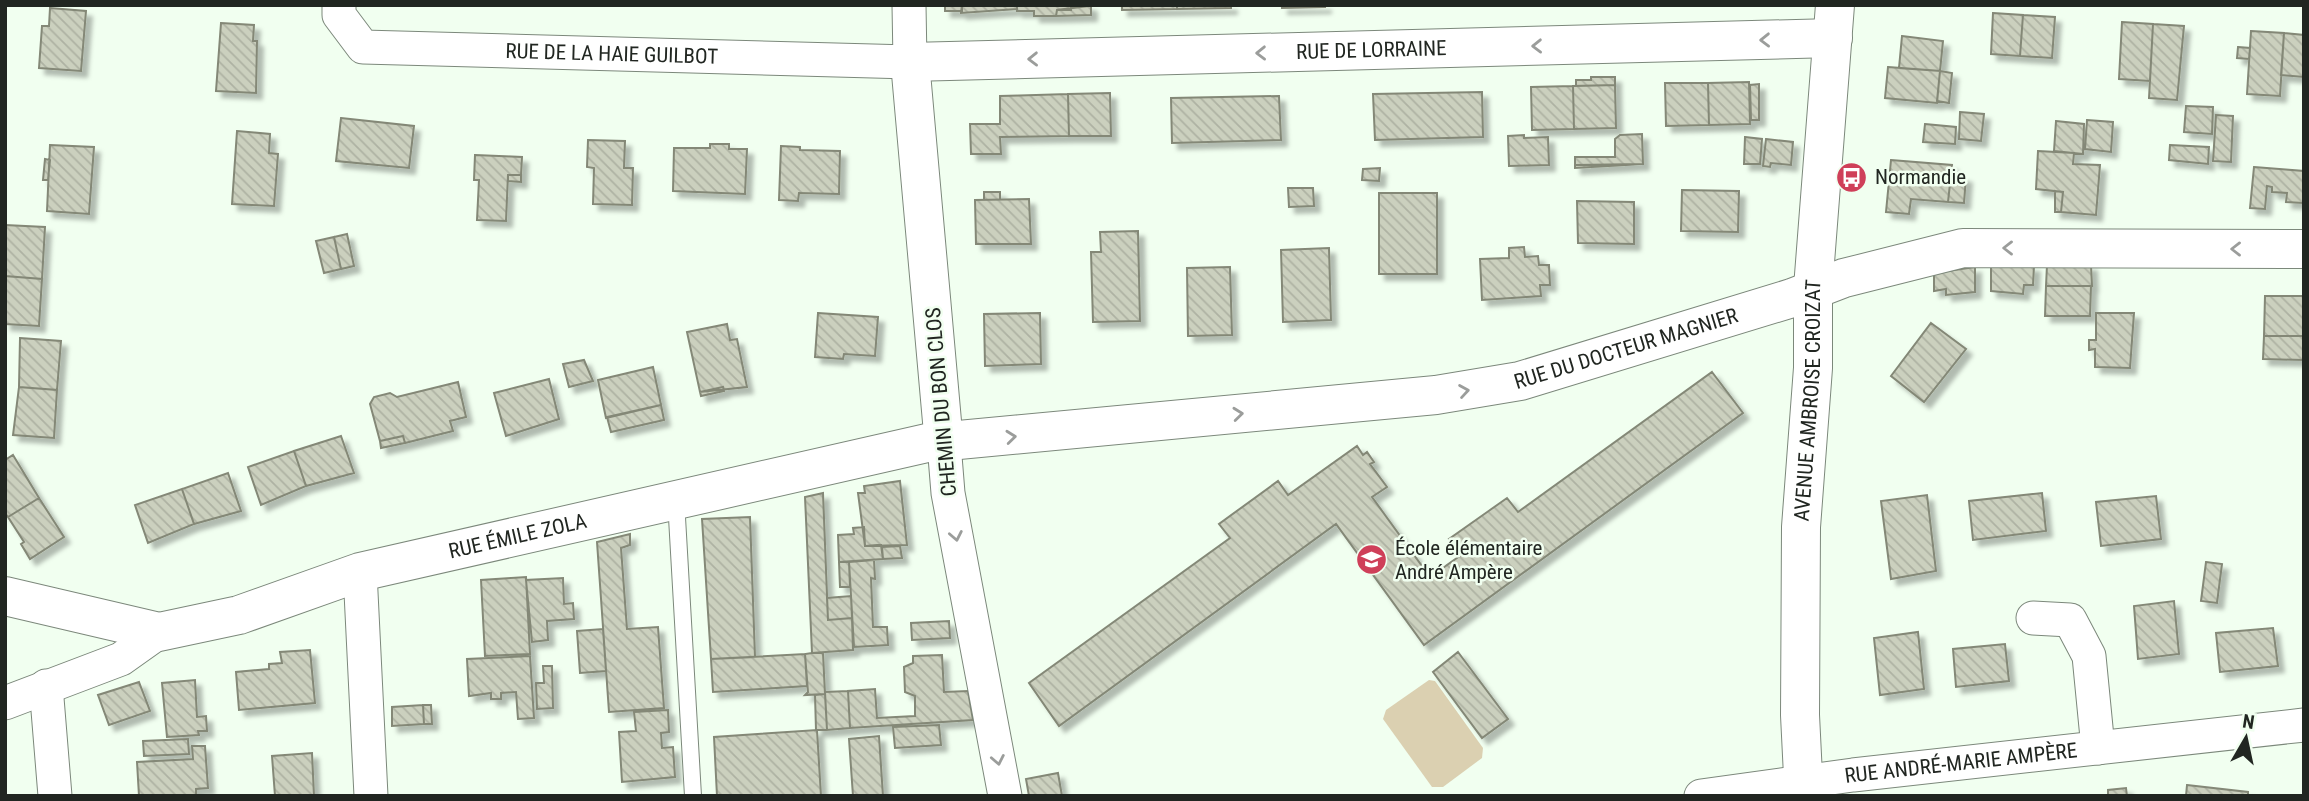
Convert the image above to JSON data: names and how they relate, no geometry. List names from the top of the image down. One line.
{"streets":{"street":["RUE DE LORRAINE","RUE DE LA HAIE GUILBOT","RUE DU DOCTEUR MAGNIER","AVENUE AMBROISE CROIZAT","CHEMIN DU BON CLOS","RUE ÉMILE ZOLA","RUE ANDRÉ-MARIE AMPÈRE"]},"crossings":[["RUE DE LORRAINE","RUE DE LA HAIE GUILBOT"],["RUE DE LORRAINE","AVENUE AMBROISE CROIZAT"],["RUE DE LORRAINE","CHEMIN DU BON CLOS"],["RUE DE LA HAIE GUILBOT","CHEMIN DU BON CLOS"],["RUE DU DOCTEUR MAGNIER","AVENUE AMBROISE CROIZAT"],["RUE DU DOCTEUR MAGNIER","CHEMIN DU BON CLOS"],["RUE DU DOCTEUR MAGNIER","RUE ÉMILE ZOLA"],["AVENUE AMBROISE CROIZAT","RUE ANDRÉ-MARIE AMPÈRE"],["CHEMIN DU BON CLOS","RUE ÉMILE ZOLA"]],"one_way":["RUE DE LORRAINE","CHEMIN DU BON CLOS"],"places":{"bus stop":["Normandie"],"school or university":["École élémentaire André Ampère"]},"north":"top"}
